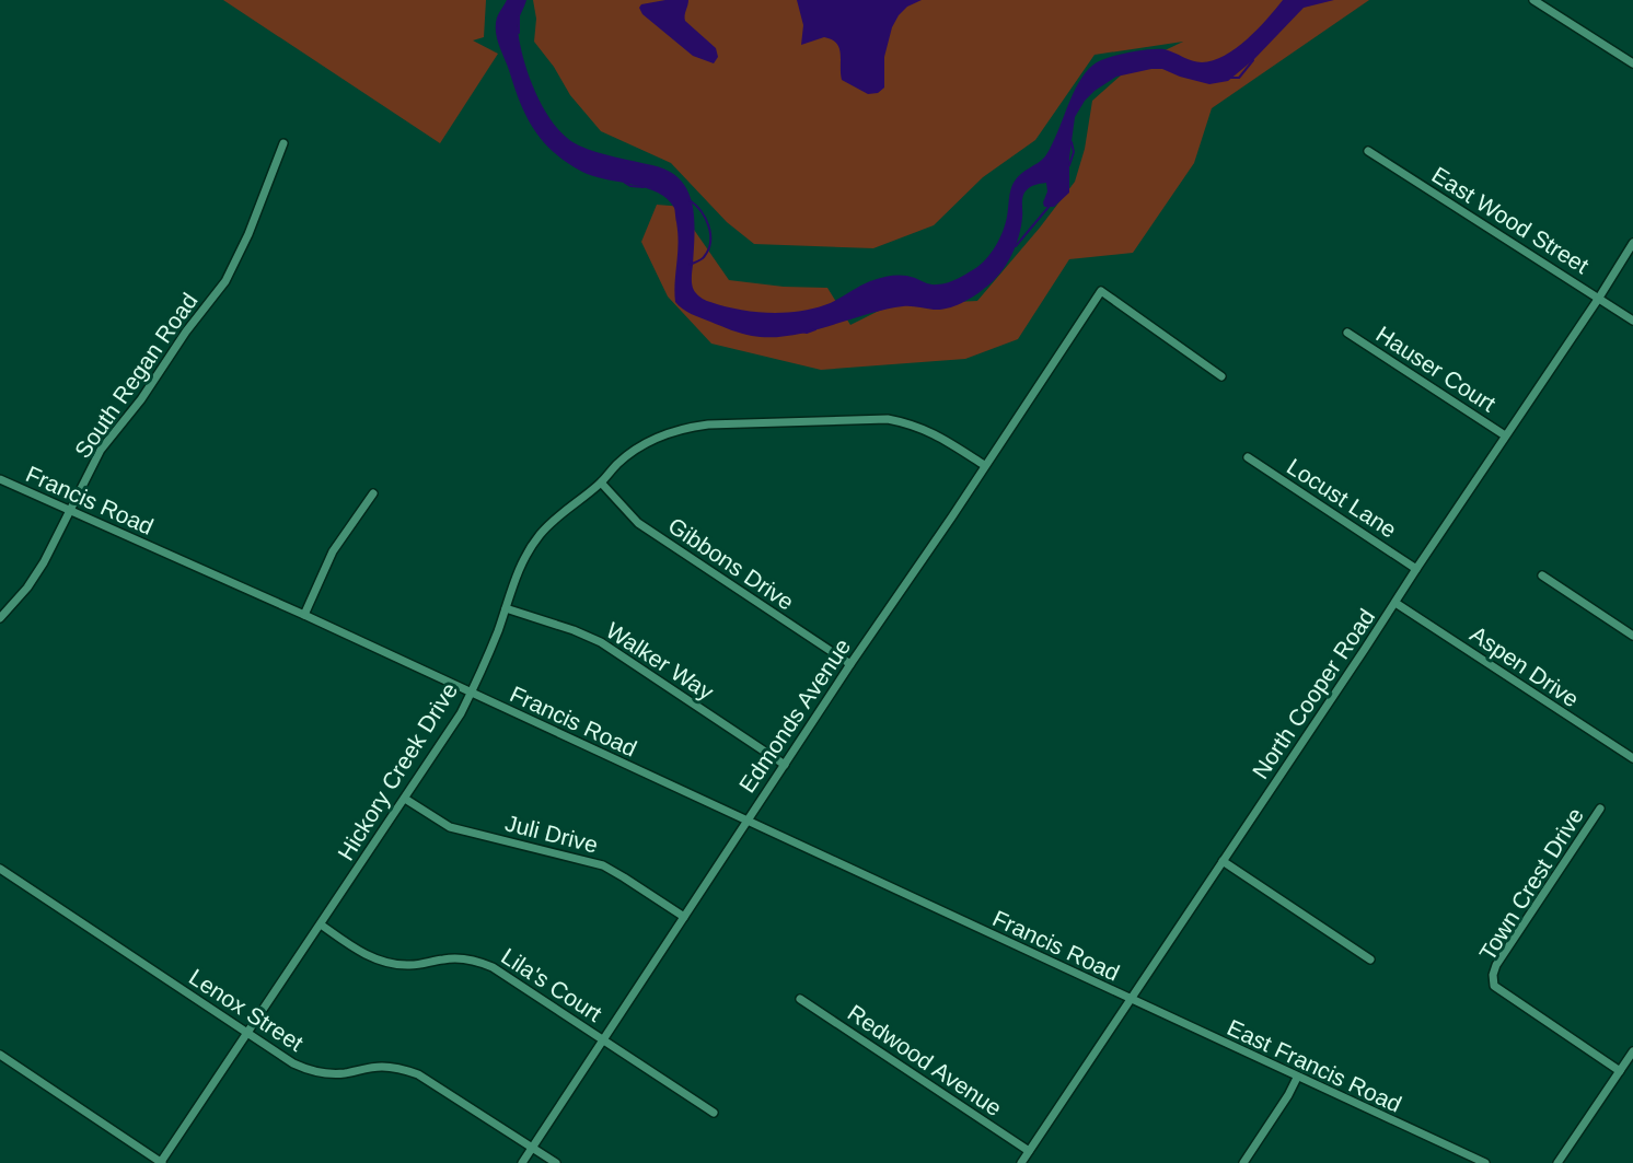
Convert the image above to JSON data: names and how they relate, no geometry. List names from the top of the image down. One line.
{"streets":{"street":["East Wood Street","Hauser Court","South Regan Road","Locust Lane","Francis Road","Gibbons Drive","Walker Way","Aspen Drive","North Cooper Road","Edmonds Avenue","Hickory Creek Drive","Juli Drive","Town Crest Drive","Lila's Court","Lenox Street","Redwood Avenue","East Francis Road"]},"crossings":[["East Wood Street","North Cooper Road"],["Hauser Court","North Cooper Road"],["South Regan Road","Francis Road"],["Locust Lane","North Cooper Road"],["Francis Road","North Cooper Road"],["Francis Road","Edmonds Avenue"],["Francis Road","Hickory Creek Drive"],["Francis Road","East Francis Road"],["Gibbons Drive","Edmonds Avenue"],["Gibbons Drive","Hickory Creek Drive"],["Walker Way","Edmonds Avenue"],["Walker Way","Hickory Creek Drive"],["Aspen Drive","North Cooper Road"],["North Cooper Road","Redwood Avenue"],["North Cooper Road","East Francis Road"],["Edmonds Avenue","Hickory Creek Drive"],["Edmonds Avenue","Juli Drive"],["Edmonds Avenue","Lila's Court"],["Edmonds Avenue","Lenox Street"],["Hickory Creek Drive","Juli Drive"],["Hickory Creek Drive","Lila's Court"],["Hickory Creek Drive","Lenox Street"]]}
